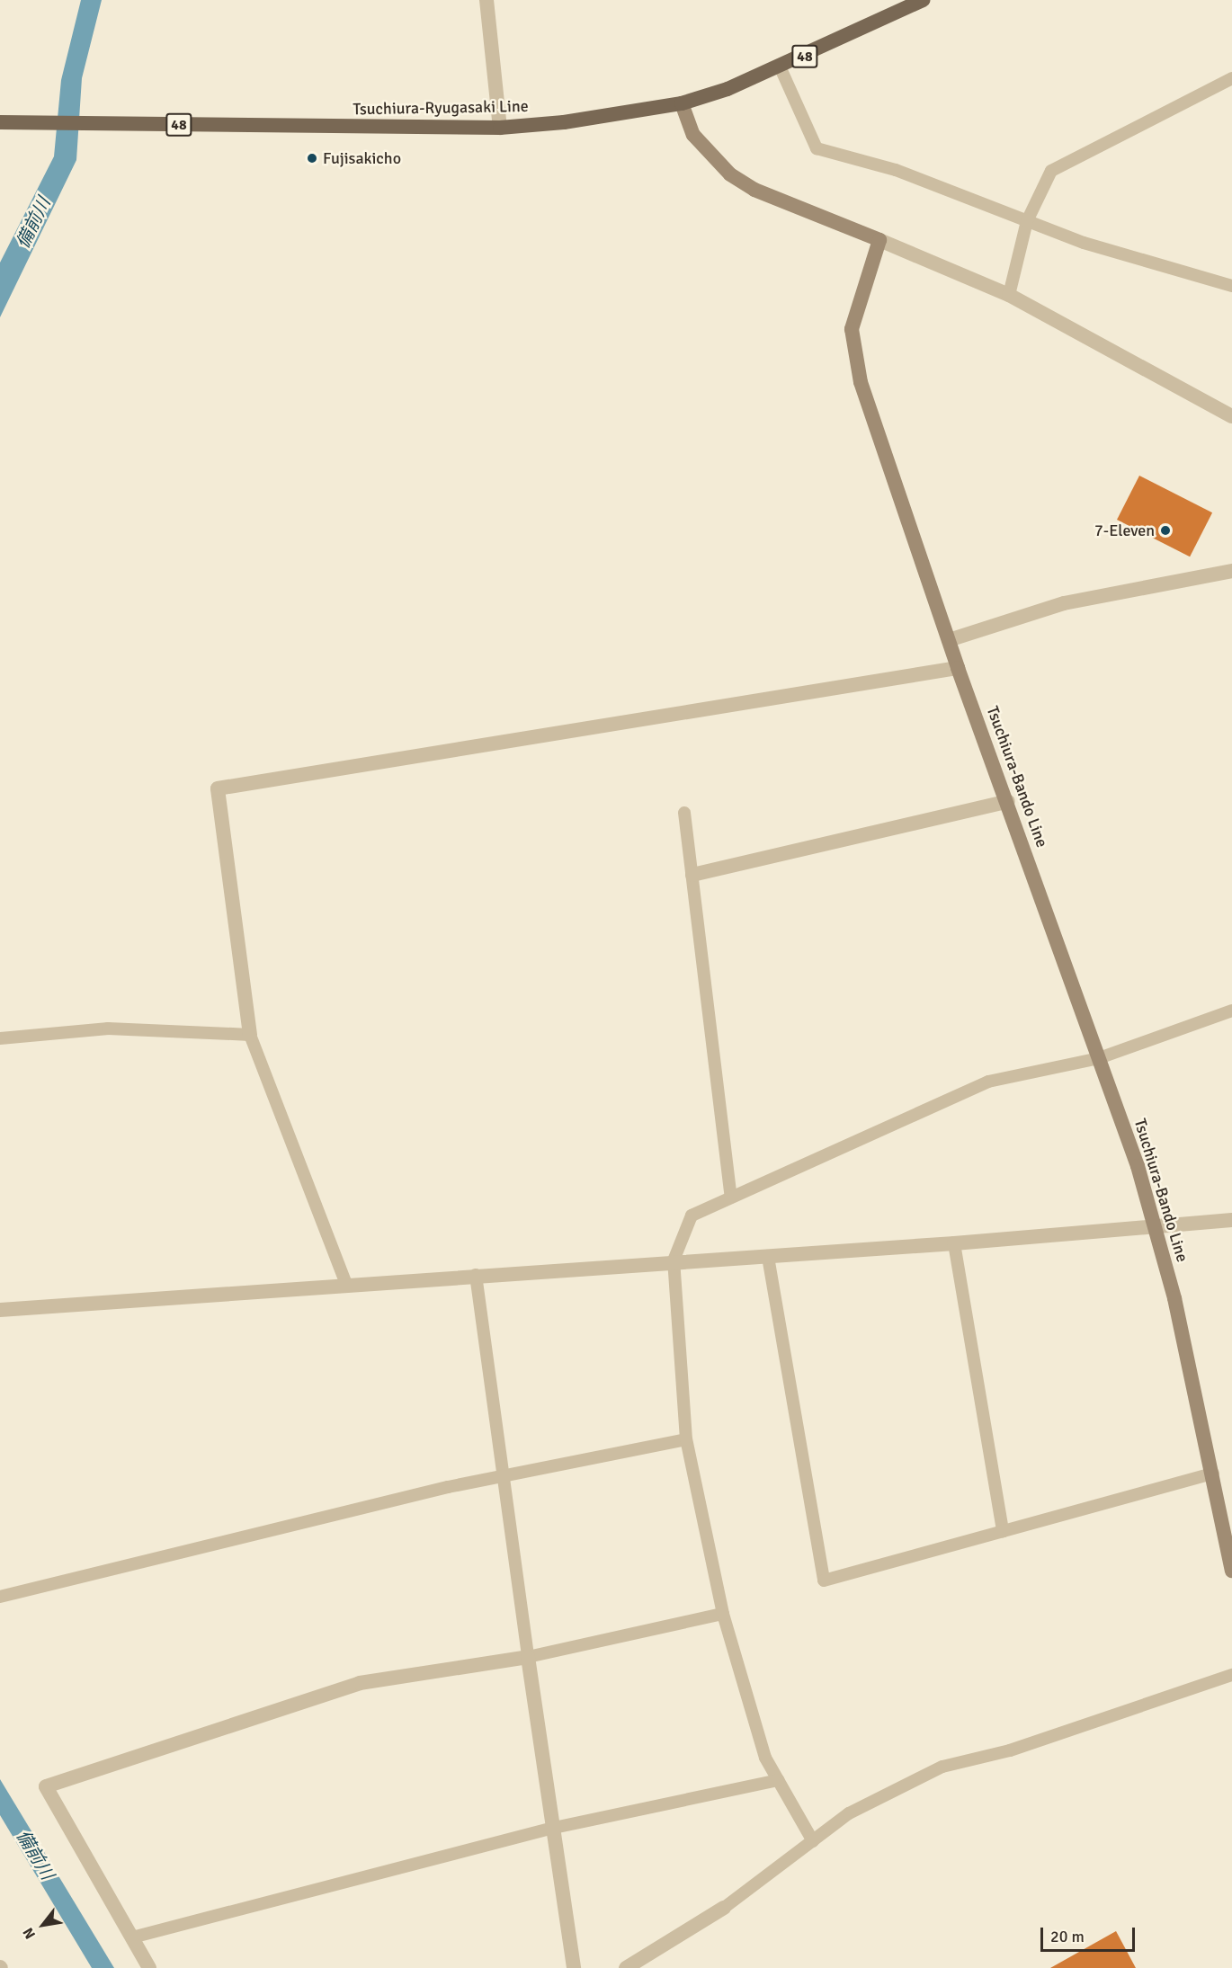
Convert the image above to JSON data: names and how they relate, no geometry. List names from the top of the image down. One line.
{"streets":{"main road":["48","Tsuchiura-Ryugasaki Line","Tsuchiura-Bando Line"]},"water":["備前川"],"places":["Fujisakicho","7-Eleven"],"scale_bar":"20 m","north":"bottom left"}
